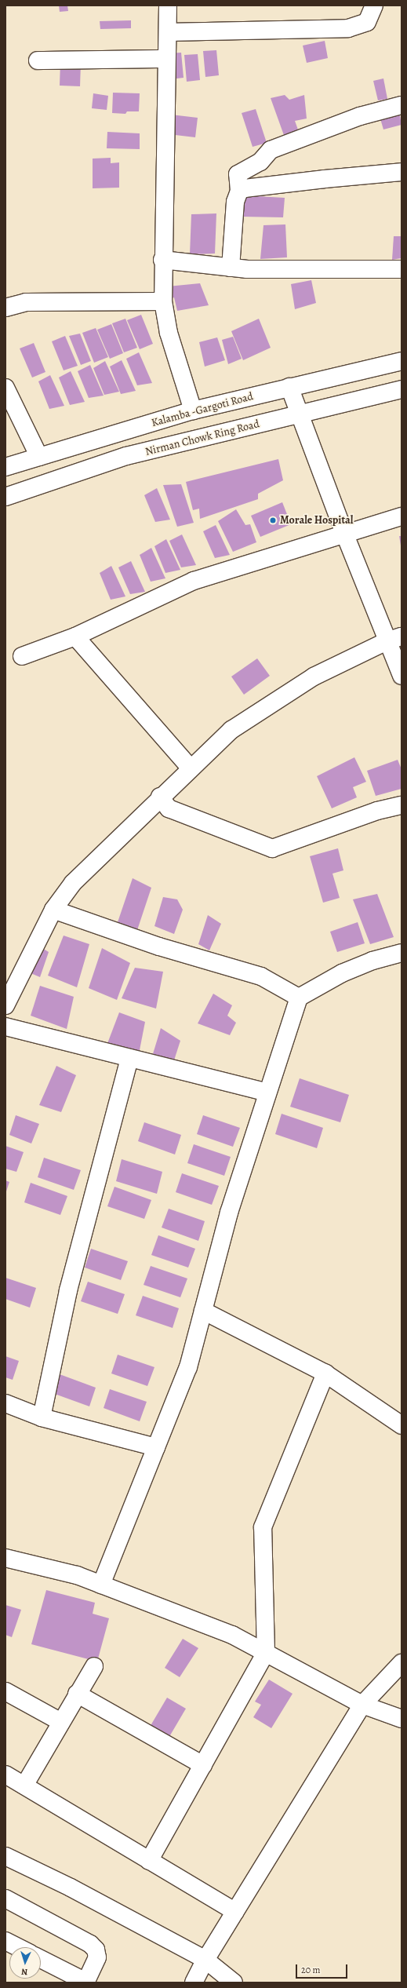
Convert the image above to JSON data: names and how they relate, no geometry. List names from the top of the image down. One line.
{"streets":{"street":["Kalamba -Gargoti Road","Nirman Chowk Ring Road"]},"places":["Morale Hospital"],"scale_bar":"20 m","north":"bottom"}
